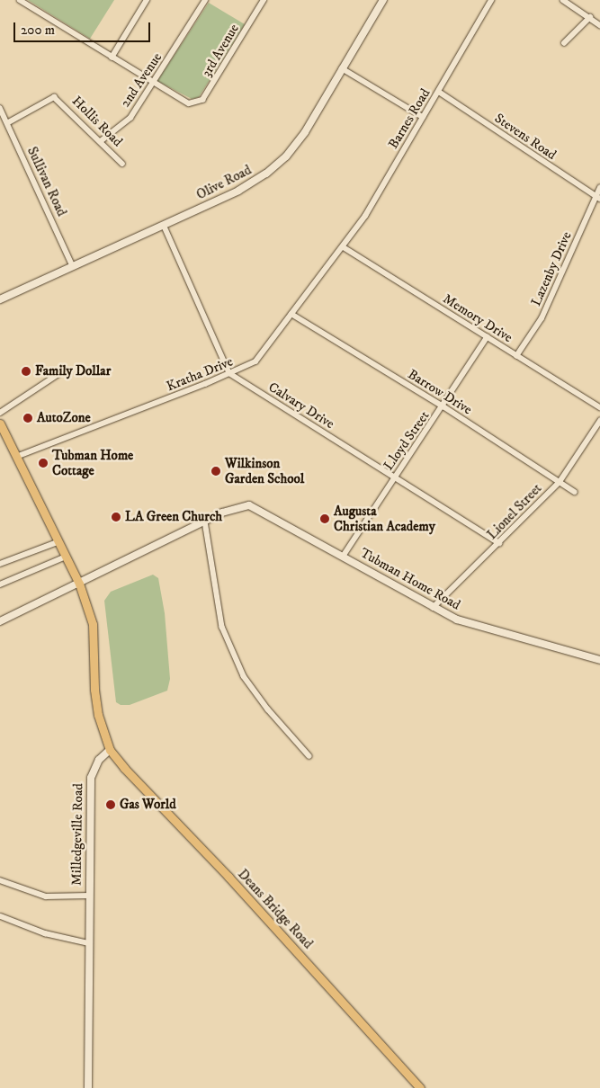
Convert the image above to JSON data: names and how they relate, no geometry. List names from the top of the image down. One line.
{"streets":{"main road":["Deans Bridge Road"],"street":["3rd Avenue","2nd Avenue","Barnes Road","Hollis Road","Stevens Road","Sullivan Road","Olive Road","Lazenby Drive","Memory Drive","Kratha Drive","Barrow Drive","Calvary Drive","Lloyd Street","Lionel Street","Tubman Home Road","Milledgeville Road"]},"crossings":[["3rd Avenue","2nd Avenue"],["2nd Avenue","Hollis Road"],["Barnes Road","Stevens Road"],["Barnes Road","Memory Drive"],["Barnes Road","Kratha Drive"],["Hollis Road","Sullivan Road"],["Stevens Road","Lazenby Drive"],["Sullivan Road","Olive Road"],["Lazenby Drive","Memory Drive"],["Memory Drive","Kratha Drive"],["Memory Drive","Lloyd Street"],["Kratha Drive","Barrow Drive"],["Kratha Drive","Calvary Drive"],["Barrow Drive","Lloyd Street"],["Barrow Drive","Lionel Street"],["Calvary Drive","Lloyd Street"],["Calvary Drive","Lionel Street"],["Lloyd Street","Tubman Home Road"],["Lionel Street","Tubman Home Road"],["Milledgeville Road","Deans Bridge Road"]],"places":["Family Dollar","AutoZone","Tubman Home Cottage","Wilkinson Garden School","LA Green Church","Augusta Christian Academy","Gas World"],"scale_bar":"200 m"}
